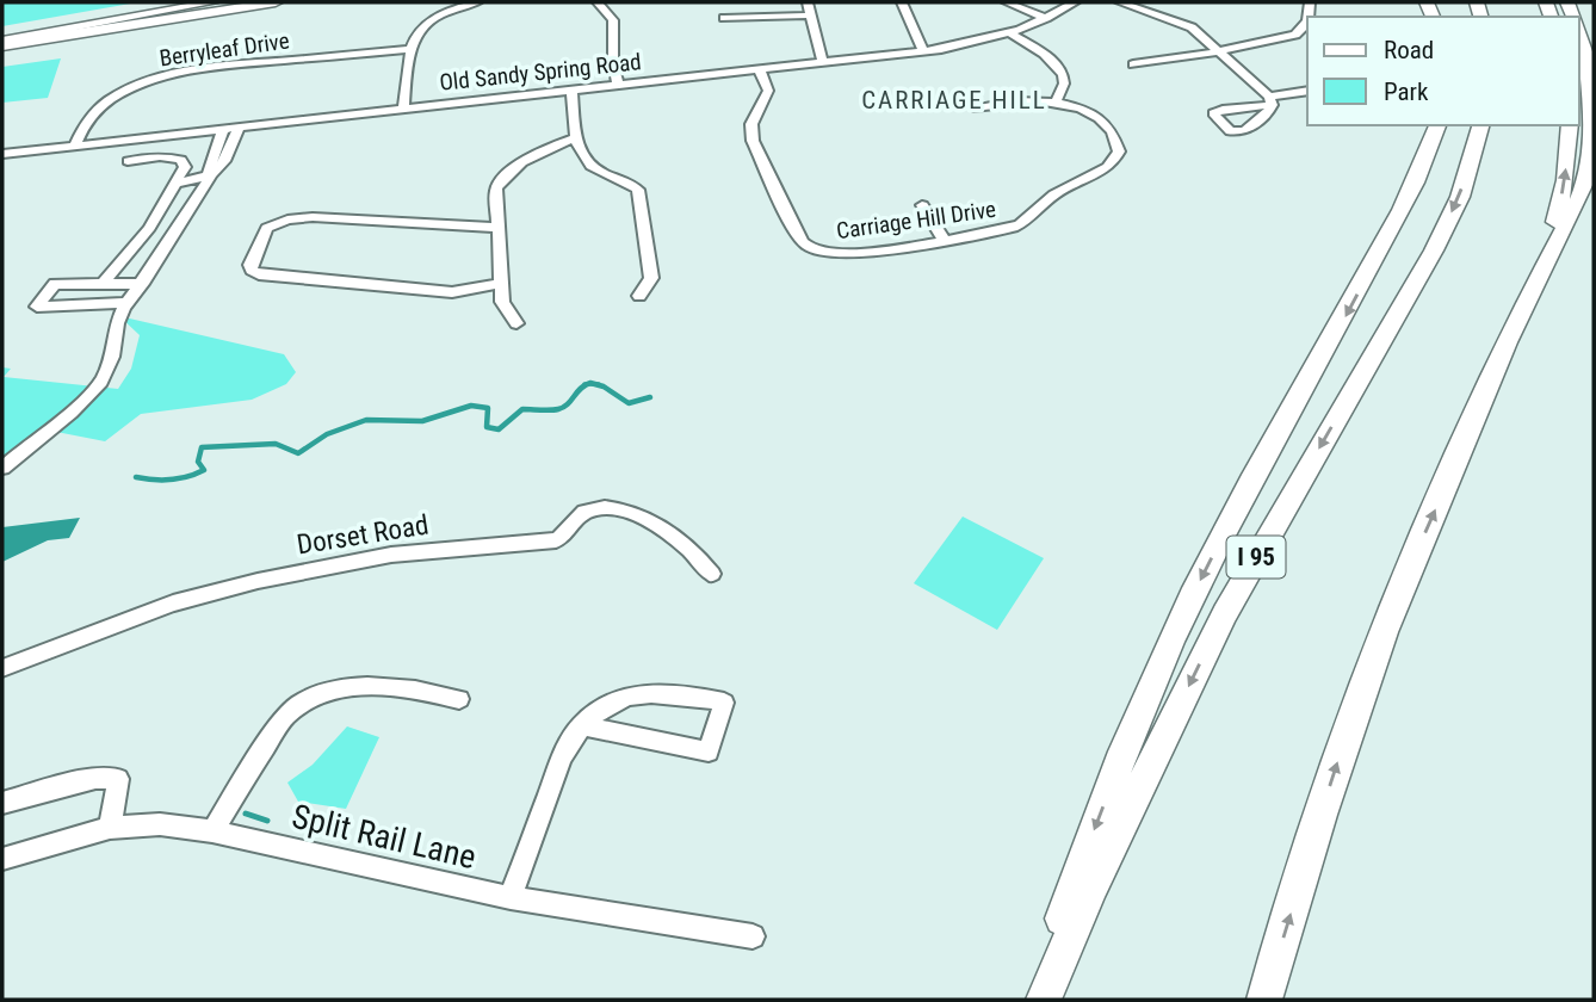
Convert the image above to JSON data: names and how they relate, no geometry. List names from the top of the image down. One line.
{"streets":{"highway":["I 95"],"street":["Berryleaf Drive","Old Sandy Spring Road","Carriage Hill Drive","Dorset Road","Split Rail Lane"]},"crossings":[["Berryleaf Drive","Old Sandy Spring Road"],["Old Sandy Spring Road","Carriage Hill Drive"]],"districts":["CARRIAGE HILL"],"legend":["Road","Park"]}
